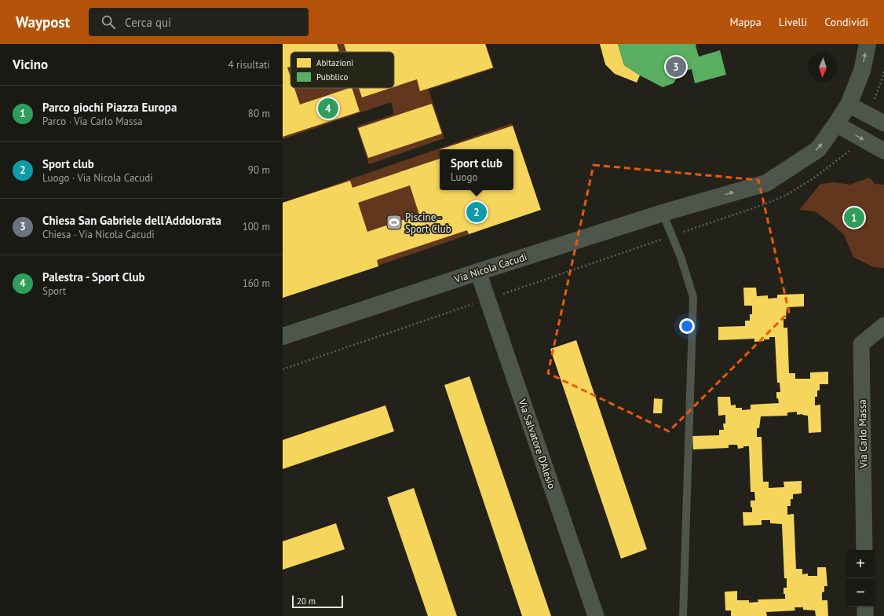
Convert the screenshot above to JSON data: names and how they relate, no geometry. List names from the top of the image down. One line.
{"streets":{"street":["Via Nicola Cacudi","Via Carlo Massa","Via Salvatore D'Alesio"]},"crossings":[["Via Nicola Cacudi","Via Salvatore D'Alesio"]],"one_way":["Via Nicola Cacudi"],"places":{"sports":["Piscine - Sport Club"]},"legend":["Abitazioni","Pubblico"],"scale_bar":"20 m","north":"bottom","page":{"header":"Waypost","search":"Cerca qui","nav":["Mappa","Livelli","Condividi"],"heading":["Vicino","4 risultati"],"pins":["3","4","2","1"],"list":[{"mark":"1","name":"Parco giochi Piazza Europa","note":"Parco · Via Carlo Massa","value":"80 m"},{"mark":"2","name":"Sport club","note":"Luogo · Via Nicola Cacudi","value":"90 m"},{"mark":"3","name":"Chiesa San Gabriele dell'Addolorata","note":"Chiesa · Via Nicola Cacudi","value":"100 m"},{"mark":"4","name":"Palestra - Sport Club","note":"Sport","value":"160 m"}],"popup":["Sport club","Luogo"],"map_buttons":["+","−"],"scale":"20 m"}}
